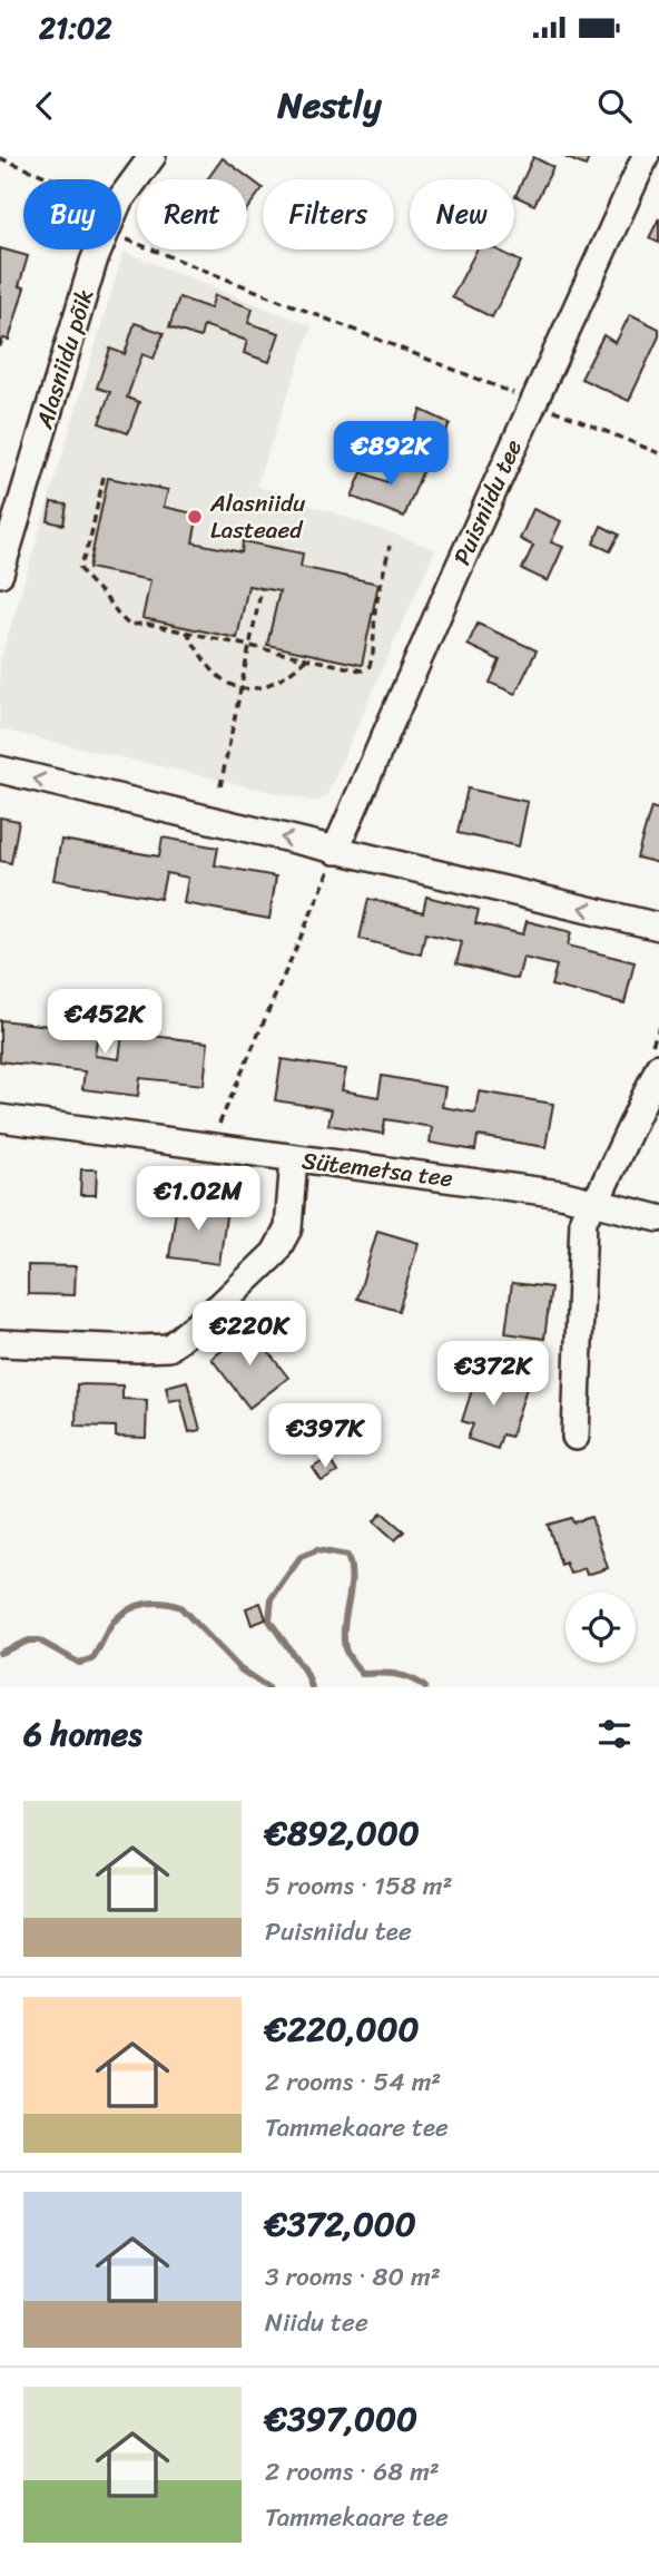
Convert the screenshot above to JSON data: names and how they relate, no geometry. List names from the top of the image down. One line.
{"streets":{"street":["Alasniidu põik","Puisniidu tee","Sütemetsa tee"]},"places":["Alasniidu Lasteaed"],"page":{"status":"21:02","header":"Nestly","chip":["Buy","Rent","Filters","New"],"price":["€892K","€452K","€1.02M","€220K","€372K","€397K"],"heading":"6 homes","list":[{"name":"€892,000","note":"5 rooms · 158 m² · Puisniidu tee"},{"name":"€220,000","note":"2 rooms · 54 m² · Tammekaare tee"},{"name":"€372,000","note":"3 rooms · 80 m² · Niidu tee"},{"name":"€397,000","note":"2 rooms · 68 m² · Tammekaare tee"}]}}
